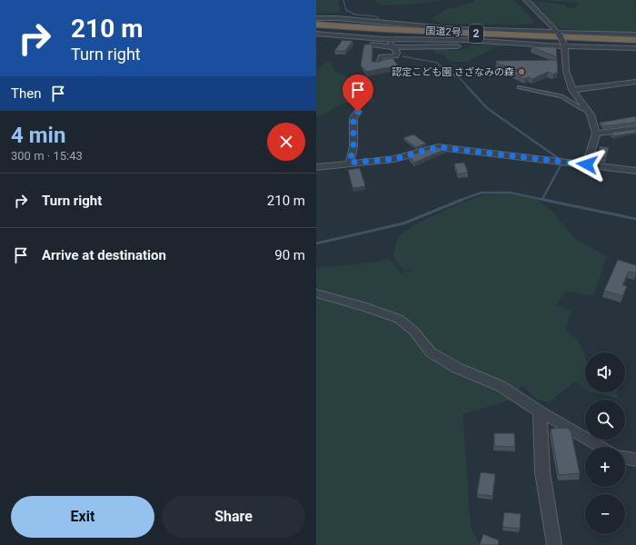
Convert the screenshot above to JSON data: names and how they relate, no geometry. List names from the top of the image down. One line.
{"streets":{"highway":["国道2号","2"]},"places":["認定こども園 さざなみの森"],"page":{"turn":["210 m","Turn right"],"then":"Then","heading":["4 min","300 m · 15:43"],"list":[{"name":"Turn right","value":"210 m"},{"name":"Arrive at destination","value":"90 m"}],"map_buttons":["+","−"],"buttons":["Exit","Share"]}}
